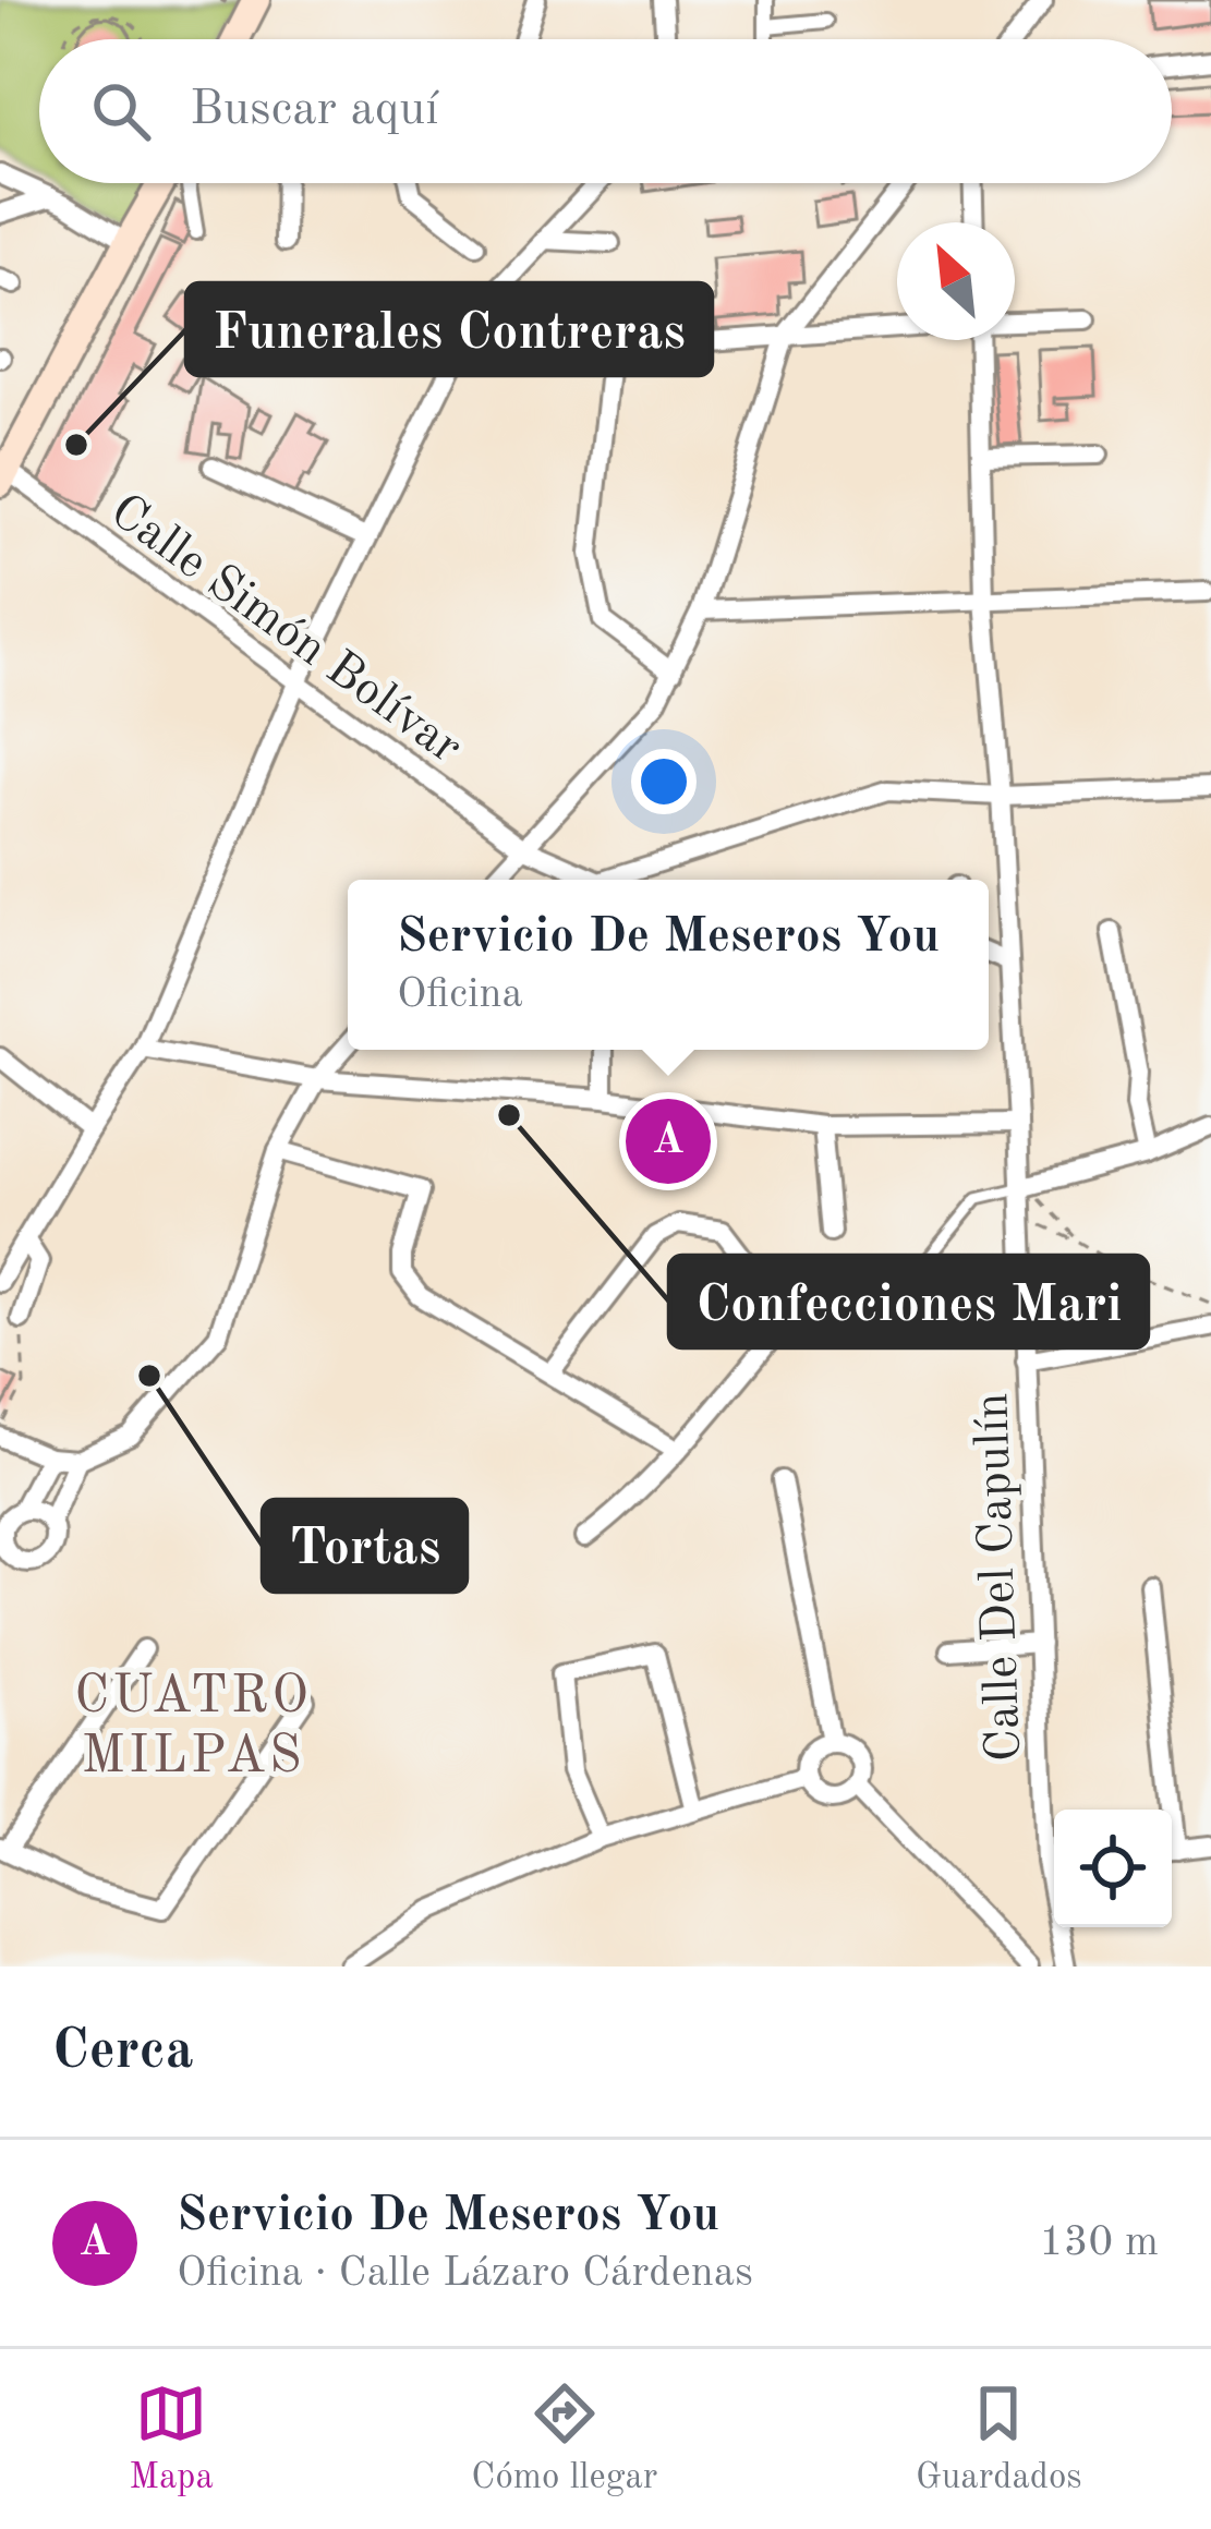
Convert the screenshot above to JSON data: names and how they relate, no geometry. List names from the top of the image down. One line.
{"streets":{"street":["Calle Simón Bolívar","Calle Del Capulín"]},"districts":["CUATRO MILPAS"],"places":["Funerales Contreras","Confecciones Mari","Tortas"],"north":"top left","page":{"search":"Buscar aquí","popup":["Servicio De Meseros You","Oficina"],"pins":"A","heading":"Cerca","list":[{"mark":"A","name":"Servicio De Meseros You","note":"Oficina · Calle Lázaro Cárdenas","value":"130 m"}],"nav":["Mapa","Cómo llegar","Guardados"]}}
